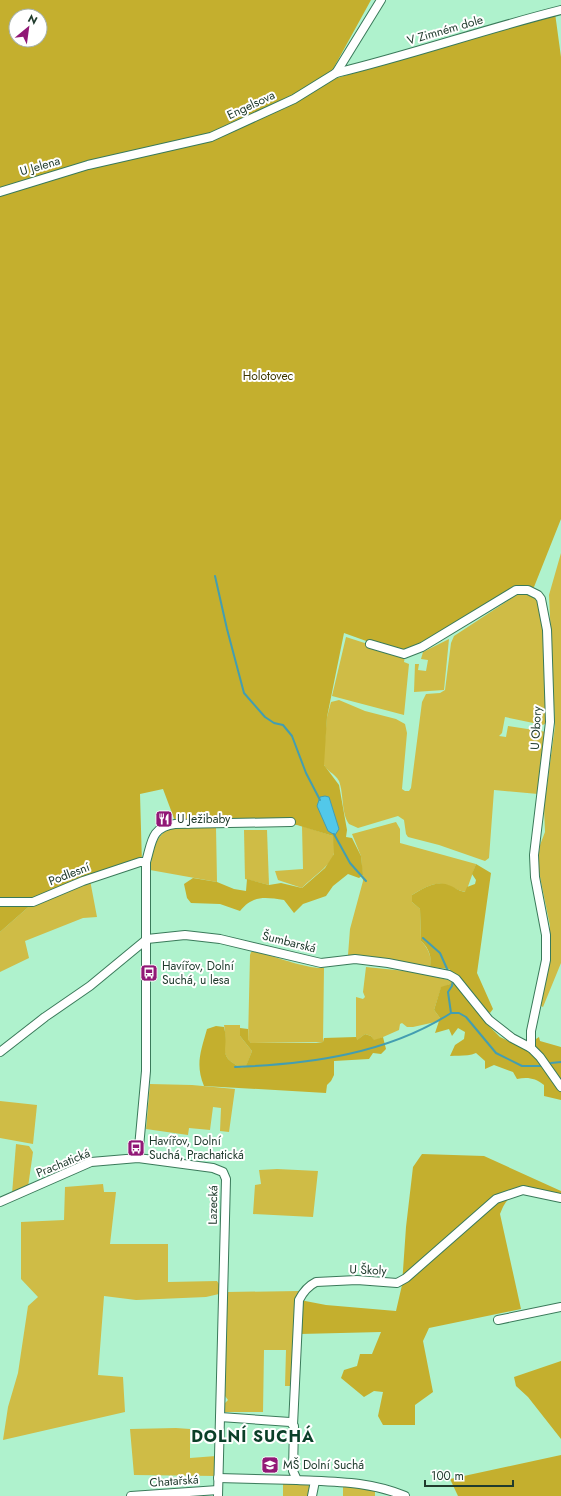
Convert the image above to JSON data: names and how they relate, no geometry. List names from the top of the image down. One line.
{"streets":{"street":["V Zimném dole","Engelsova","U Jelena","U Obory","Podlesní","Šumbarská","Prachatická","Lazecká","U Školy","Chatařská"]},"crossings":[["V Zimném dole","Engelsova"],["Engelsova","U Jelena"],["U Obory","Šumbarská"],["Prachatická","Lazecká"],["Lazecká","Chatařská"]],"districts":["DOLNÍ SUCHÁ"],"parks":["Holotovec"],"places":{"restaurant":["U Ježibaby"],"bus stop":["Havířov, Dolní Suchá, u lesa","Havířov, Dolní Suchá, Prachatická"],"school or university":["MŠ Dolní Suchá"]},"scale_bar":"100 m","north":"top right"}
